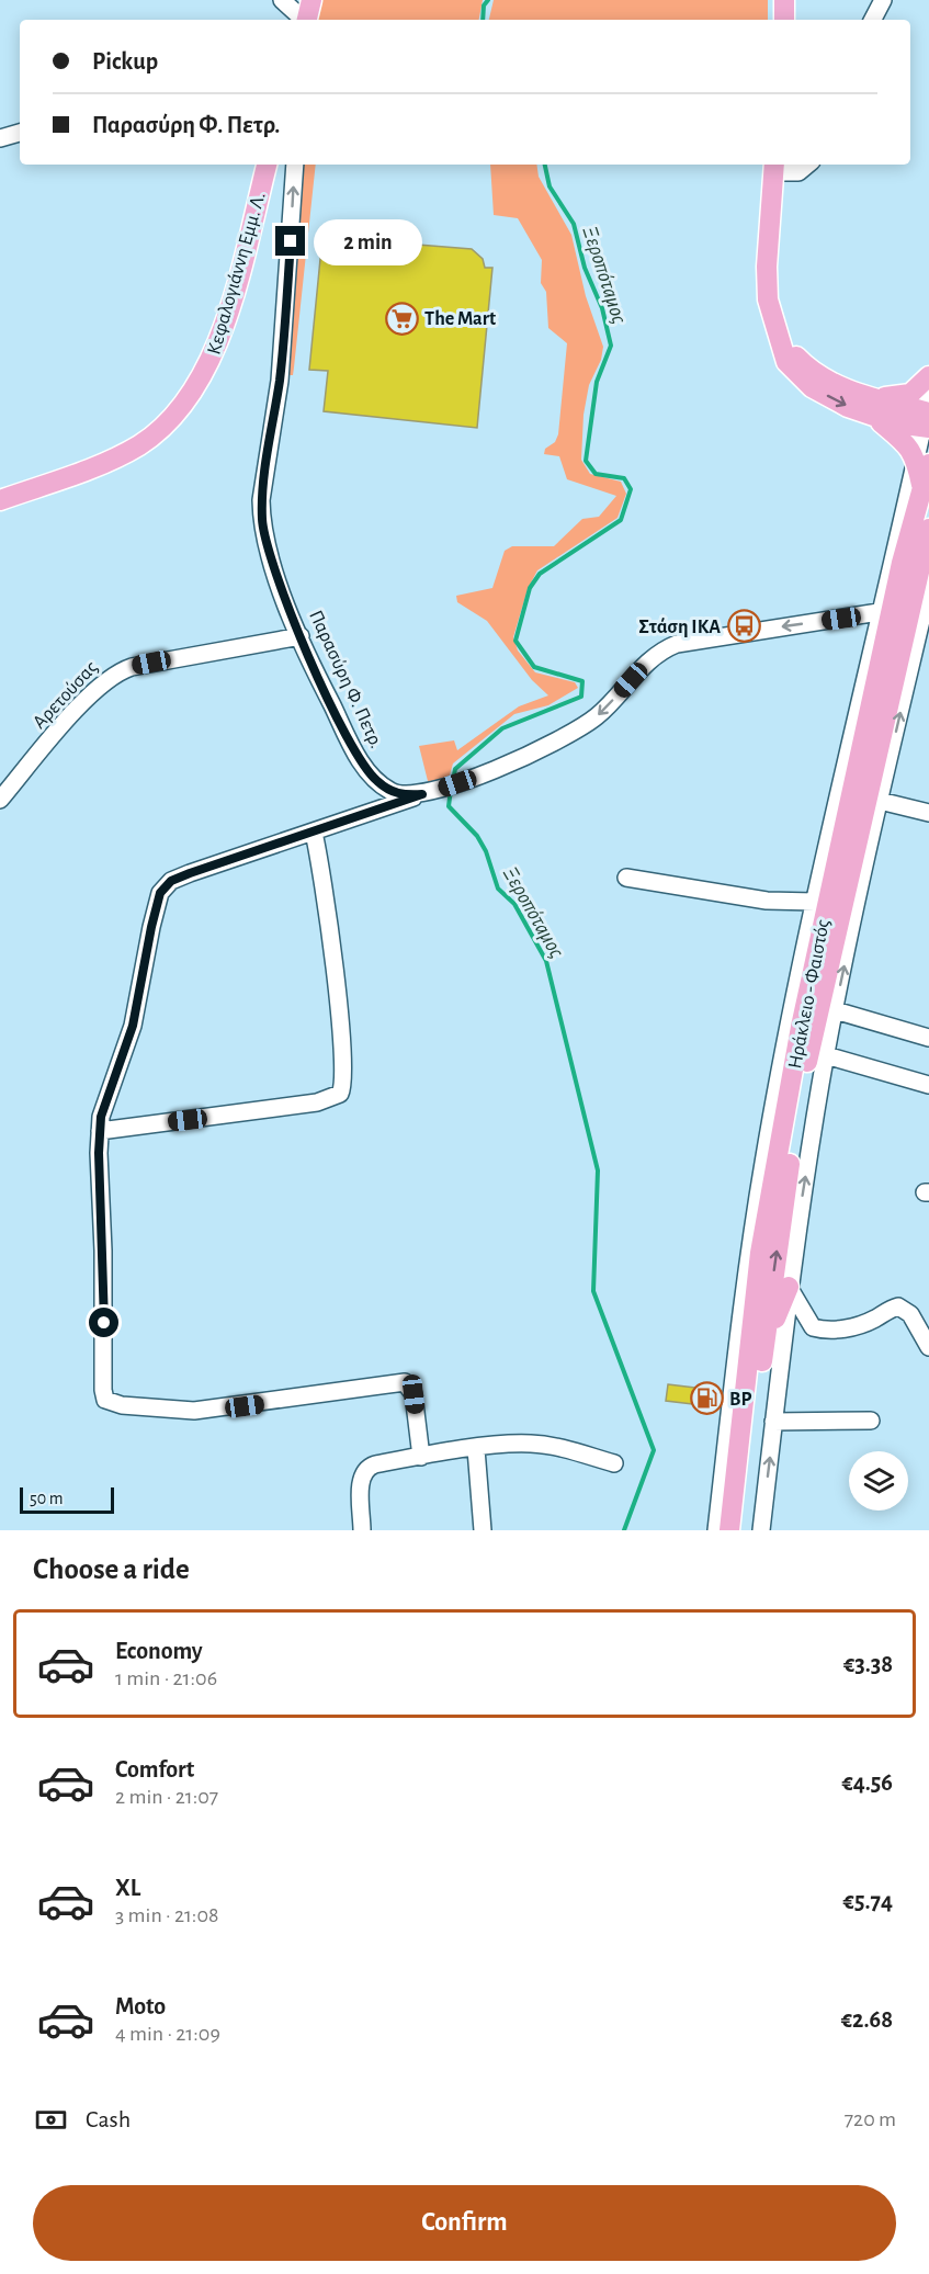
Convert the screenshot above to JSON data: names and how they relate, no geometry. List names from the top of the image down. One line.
{"streets":{"main road":["Κεφαλογιάννη Εμμ. Λ.","Ηράκλειο - Φαιστός"],"street":["Παρασύρη Φ. Πετρ.","Αρετούσας"]},"crossings":[["Παρασύρη Φ. Πετρ.","Αρετούσας"]],"water":["Ξεροπόταμος"],"places":{"supermarket":["The Mart"],"bus stop":["Στάση ΙΚΑ"],"fuel station":["BP"]},"scale_bar":"50 m","page":{"banner":["Pickup","Παρασύρη Φ. Πετρ."],"bubble":"2 min","scale":"50 m","heading":"Choose a ride","list":[{"name":"Economy","note":"1 min · 21:06","value":"€3.38"},{"name":"Comfort","note":"2 min · 21:07","value":"€4.56"},{"name":"XL","note":"3 min · 21:08","value":"€5.74"},{"name":"Moto","note":"4 min · 21:09","value":"€2.68"}],"pay":["Cash","720 m"],"buttons":"Confirm"}}
